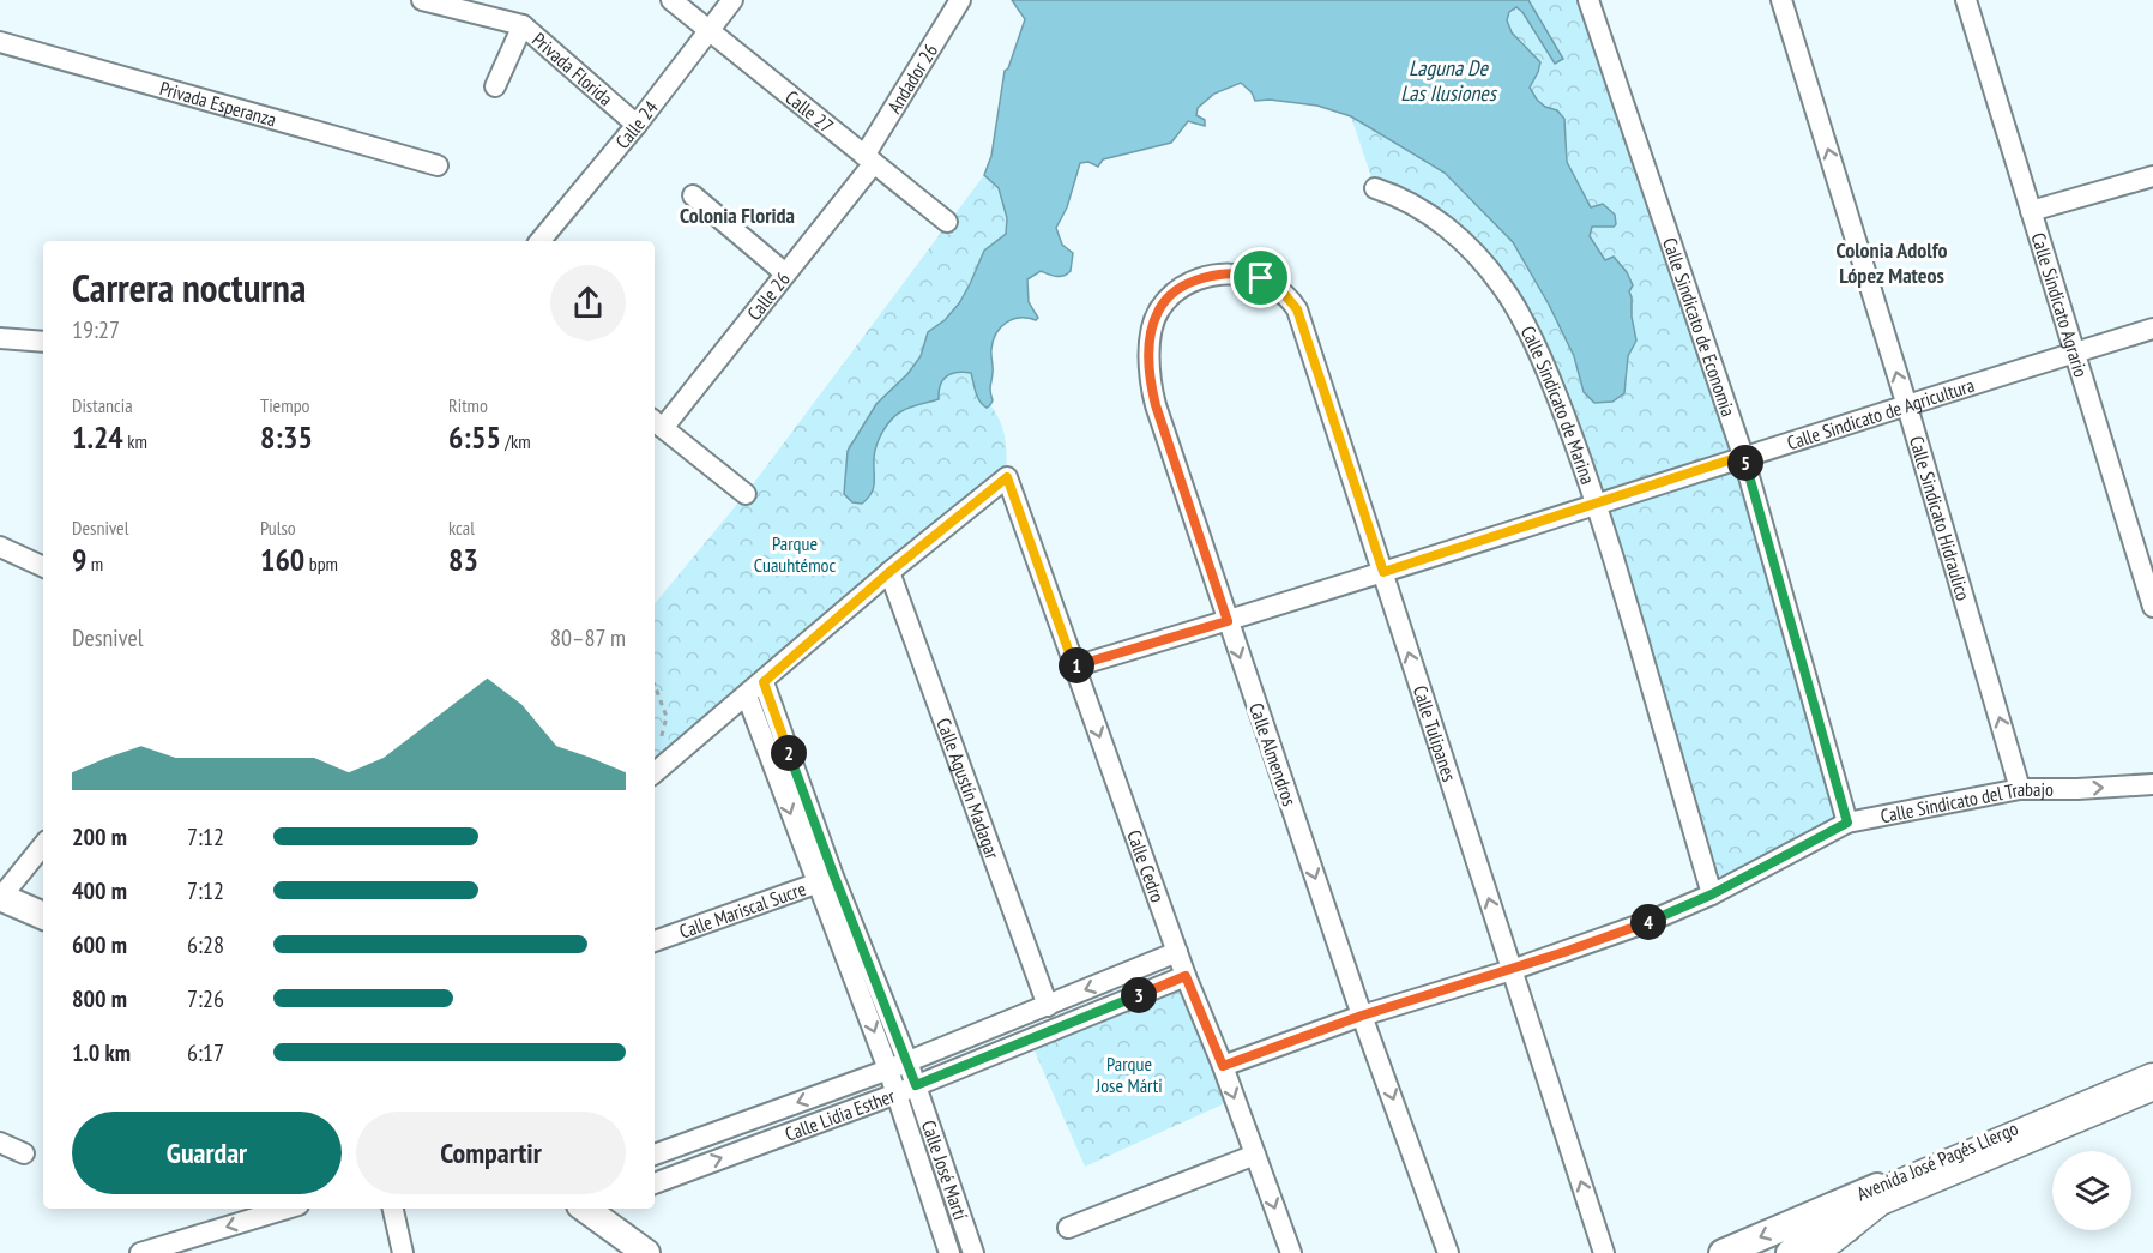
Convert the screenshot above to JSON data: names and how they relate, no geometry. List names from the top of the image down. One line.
{"streets":{"main road":["Avenida José Pagés Llergo"],"street":["Privada Florida","Andador 26","Privada Esperanza","Calle 27","Calle 24","Calle 26","Calle Sindicato Agrario","Calle Sindicato de Economia","Calle Sindicato de Marina","Calle Sindicato de Agricultura","Calle Sindicato Hidraulico","Calle Tulipanes","Calle Almendros","Calle Agustín Madagar","Calle Sindicato del Trabajo","Calle Cedro","Calle Mariscal Sucre","Calle Lidia Esther","Calle José Martí"]},"crossings":[["Privada Florida","Calle 24"],["Andador 26","Calle 27"],["Andador 26","Calle 26"],["Calle 27","Calle 24"],["Calle 27","Calle 26"],["Calle Sindicato Agrario","Calle Sindicato de Agricultura"],["Calle Sindicato de Economia","Calle Sindicato de Agricultura"],["Calle Sindicato de Economia","Calle Sindicato del Trabajo"],["Calle Sindicato de Marina","Calle Sindicato de Agricultura"],["Calle Sindicato de Marina","Calle Sindicato del Trabajo"],["Calle Sindicato de Agricultura","Calle Sindicato Hidraulico"],["Calle Sindicato de Agricultura","Calle Tulipanes"],["Calle Sindicato de Agricultura","Calle Almendros"],["Calle Sindicato de Agricultura","Calle Cedro"],["Calle Sindicato Hidraulico","Calle Sindicato del Trabajo"],["Calle Tulipanes","Calle Almendros"],["Calle Tulipanes","Calle Sindicato del Trabajo"],["Calle Almendros","Calle Sindicato del Trabajo"],["Calle Agustín Madagar","Calle Cedro"],["Calle Agustín Madagar","Calle Lidia Esther"],["Calle Sindicato del Trabajo","Calle Cedro"],["Calle Cedro","Calle Lidia Esther"],["Calle Mariscal Sucre","Calle José Martí"],["Calle Lidia Esther","Calle José Martí"]],"one_way":["Calle Sindicato Hidraulico","Calle Tulipanes","Calle Almendros","Calle Cedro"],"districts":["Colonia Florida","Colonia Adolfo López Mateos"],"water":["Laguna De Las Ilusiones"],"parks":["Parque Cuauhtémoc","Parque Jose Márti"],"page":{"heading":["Carrera nocturna","19:27"],"stats":[["Distancia","1.24 km"],["Tiempo","8:35"],["Ritmo","6:55 /km"],["Desnivel","9 m"],["Pulso","160 bpm"],["kcal","83"]],"pins":["5","1","2","4","3"],"chart":["Desnivel","80–87 m"],"list":[{"name":"200 m","note":"7:12"},{"name":"400 m","note":"7:12"},{"name":"600 m","note":"6:28"},{"name":"800 m","note":"7:26"},{"name":"1.0 km","note":"6:17"}],"buttons":["Guardar","Compartir"]}}
